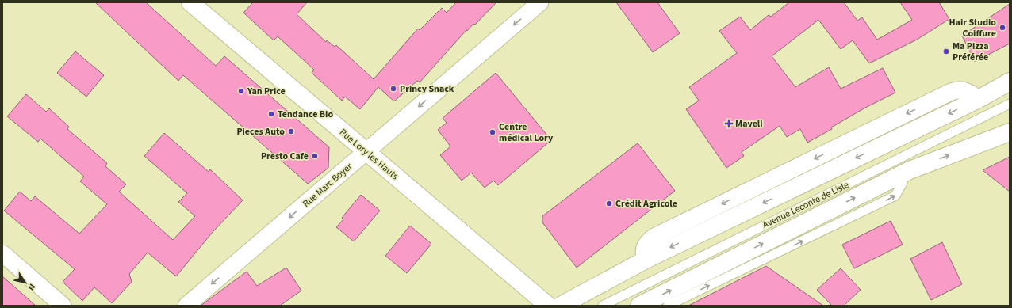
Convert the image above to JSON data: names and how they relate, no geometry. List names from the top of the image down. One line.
{"streets":{"main road":["Rue Lory les Hauts","Avenue Leconte de Lisle"],"street":["Rue Marc Boyer"]},"crossings":[["Rue Lory les Hauts","Rue Marc Boyer"]],"one_way":["Rue Marc Boyer"],"places":{"other":["Hair Studio Coiffure","Ma Pizza Préférée","Princy Snack","Yan Price","Tendance Bio","Pieces Auto","Centre médical Lory","Presto Cafe","Crédit Agricole"],"health":["Maveli"]},"north":"bottom right"}
